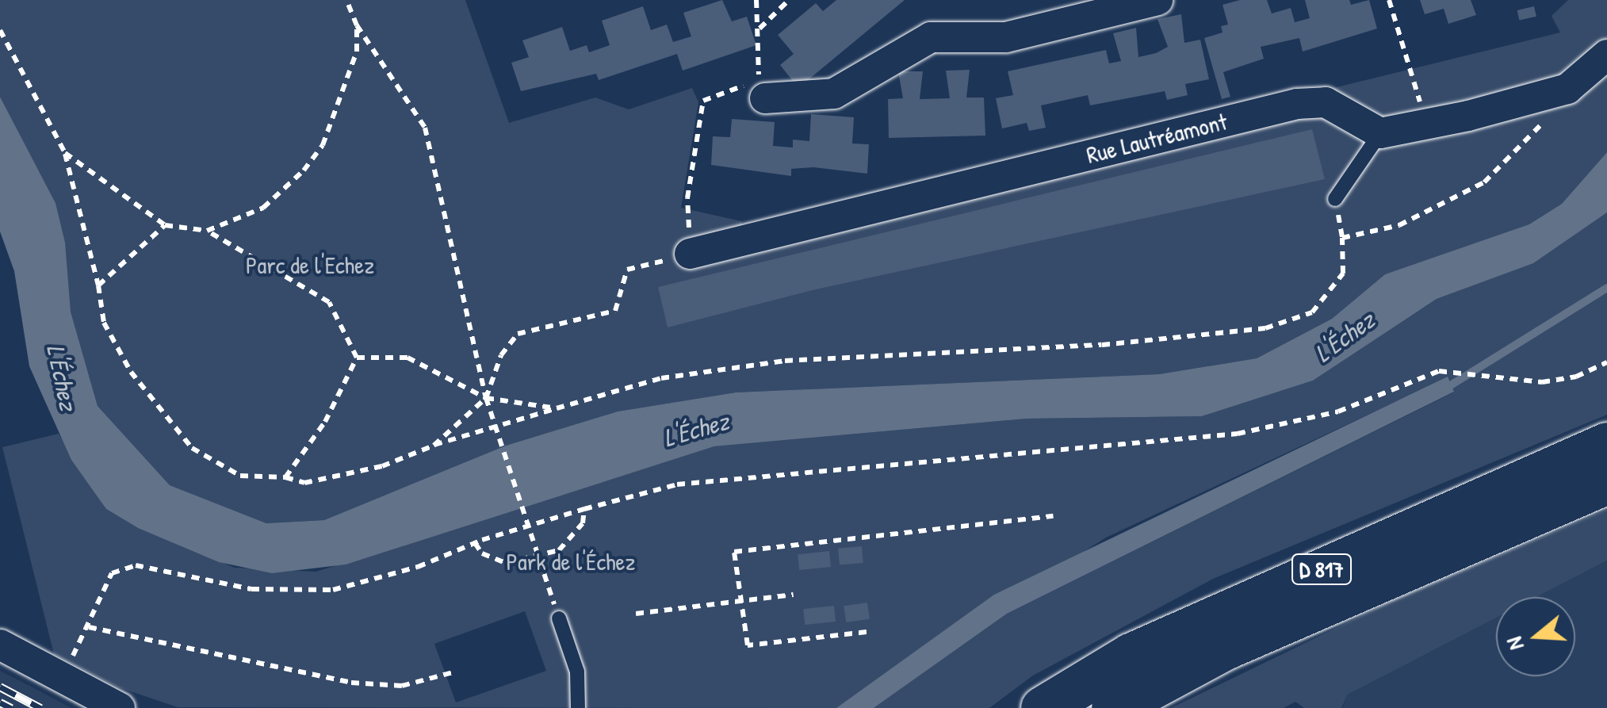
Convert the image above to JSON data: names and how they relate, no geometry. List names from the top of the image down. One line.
{"streets":{"main road":["D 817"],"street":["Rue Lautréamont"]},"water":["L'Échez"],"parks":["Parc de l'Echez","Park de l'Échez"],"north":"left"}
